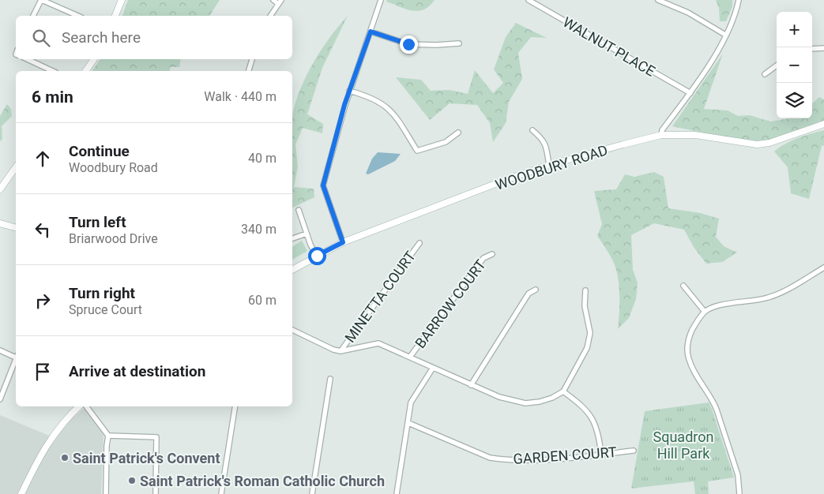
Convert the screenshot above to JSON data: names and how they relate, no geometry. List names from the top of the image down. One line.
{"streets":{"main road":["WOODBURY ROAD"],"street":["WALNUT PLACE","MINETTA COURT","BARROW COURT","GARDEN COURT"]},"parks":["Squadron Hill Park"],"places":["Saint Patrick's Convent","Saint Patrick's Roman Catholic Church"],"page":{"map_buttons":["+","−"],"search":"Search here","heading":["6 min","Walk · 440 m"],"list":[["Continue","Woodbury Road","40 m"],["Turn left","Briarwood Drive","340 m"],["Turn right","Spruce Court","60 m"],"Arrive at destination"]}}
